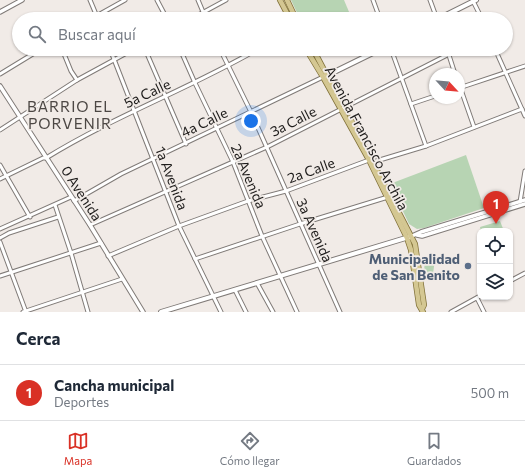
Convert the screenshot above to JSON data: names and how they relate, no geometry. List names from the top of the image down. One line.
{"streets":{"main road":["Avenida Francisco Archila"],"street":["5a Calle","3a Calle","4a Calle","2a Calle","2a Avenida","1a Avenida","0 Avenida","3a Avenida"]},"crossings":[["5a Calle","2a Avenida"],["5a Calle","1a Avenida"],["5a Calle","0 Avenida"],["5a Calle","3a Avenida"],["3a Calle","Avenida Francisco Archila"],["3a Calle","2a Avenida"],["3a Calle","1a Avenida"],["3a Calle","0 Avenida"],["3a Calle","3a Avenida"],["4a Calle","Avenida Francisco Archila"],["4a Calle","2a Avenida"],["4a Calle","1a Avenida"],["4a Calle","0 Avenida"],["4a Calle","3a Avenida"],["Avenida Francisco Archila","2a Calle"],["2a Calle","2a Avenida"],["2a Calle","1a Avenida"],["2a Calle","0 Avenida"],["2a Calle","3a Avenida"]],"districts":["BARRIO EL PORVENIR"],"places":["Municipalidad de San Benito"],"north":"bottom right","page":{"search":"Buscar aquí","pins":"1","heading":"Cerca","list":[{"mark":"1","name":"Cancha municipal","note":"Deportes","value":"500 m"}],"nav":["Mapa","Cómo llegar","Guardados"]}}
